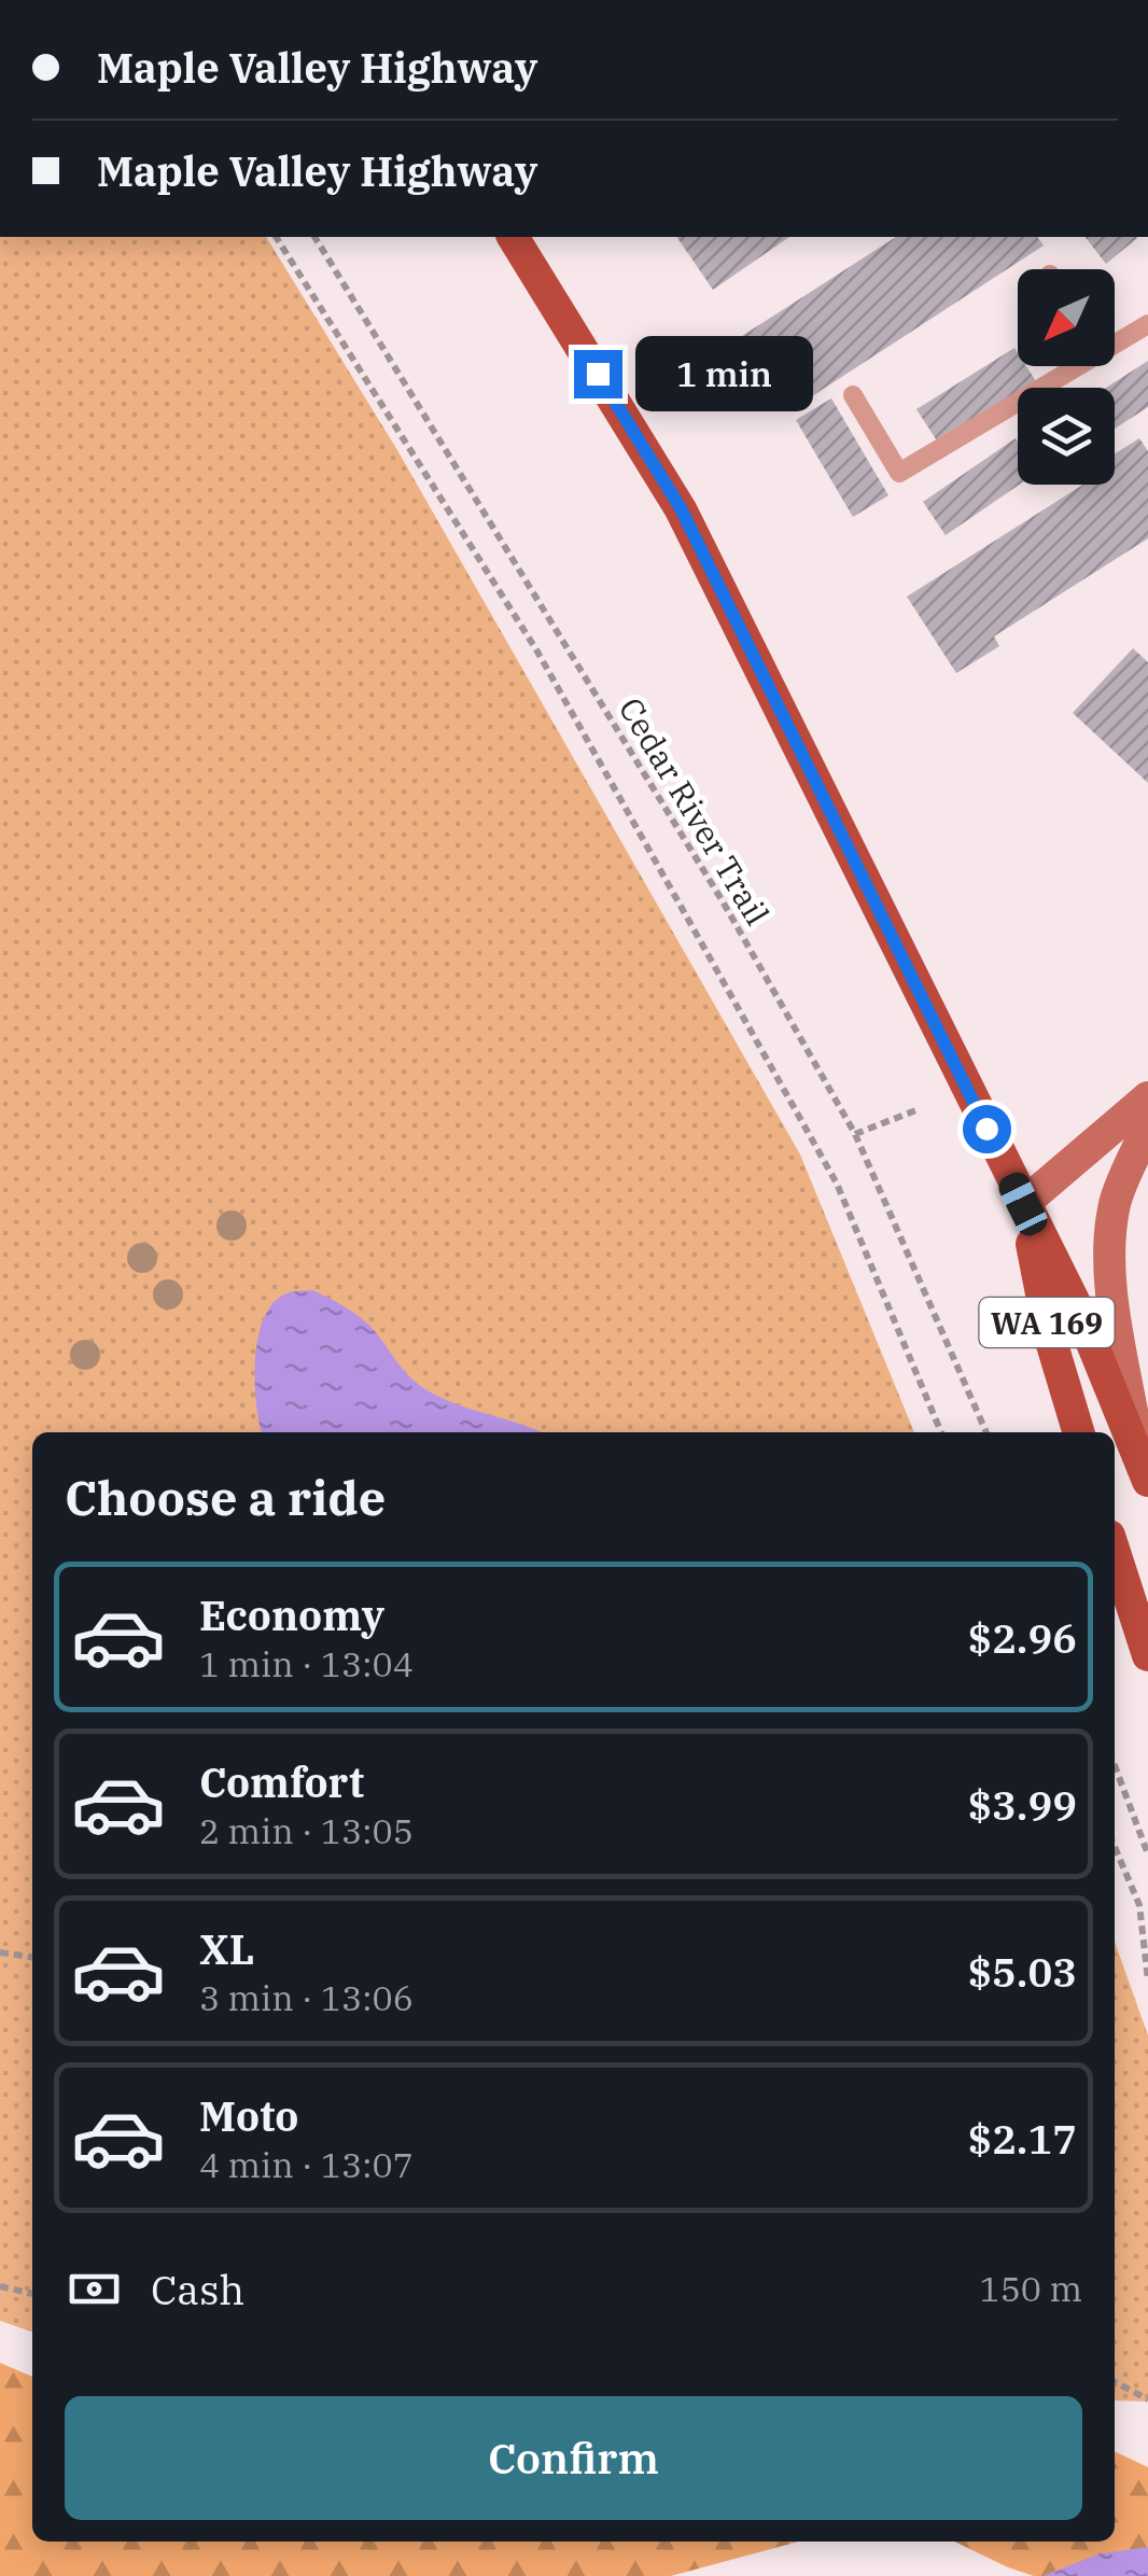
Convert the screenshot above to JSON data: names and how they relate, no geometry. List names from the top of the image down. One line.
{"streets":{"main road":["WA 169"],"path":["Cedar River Trail"]},"north":"bottom left","page":{"banner":["Maple Valley Highway","Maple Valley Highway"],"bubble":"1 min","heading":"Choose a ride","list":[{"name":"Economy","note":"1 min · 13:04","value":"$2.96"},{"name":"Comfort","note":"2 min · 13:05","value":"$3.99"},{"name":"XL","note":"3 min · 13:06","value":"$5.03"},{"name":"Moto","note":"4 min · 13:07","value":"$2.17"}],"pay":["Cash","150 m"],"buttons":"Confirm"}}
